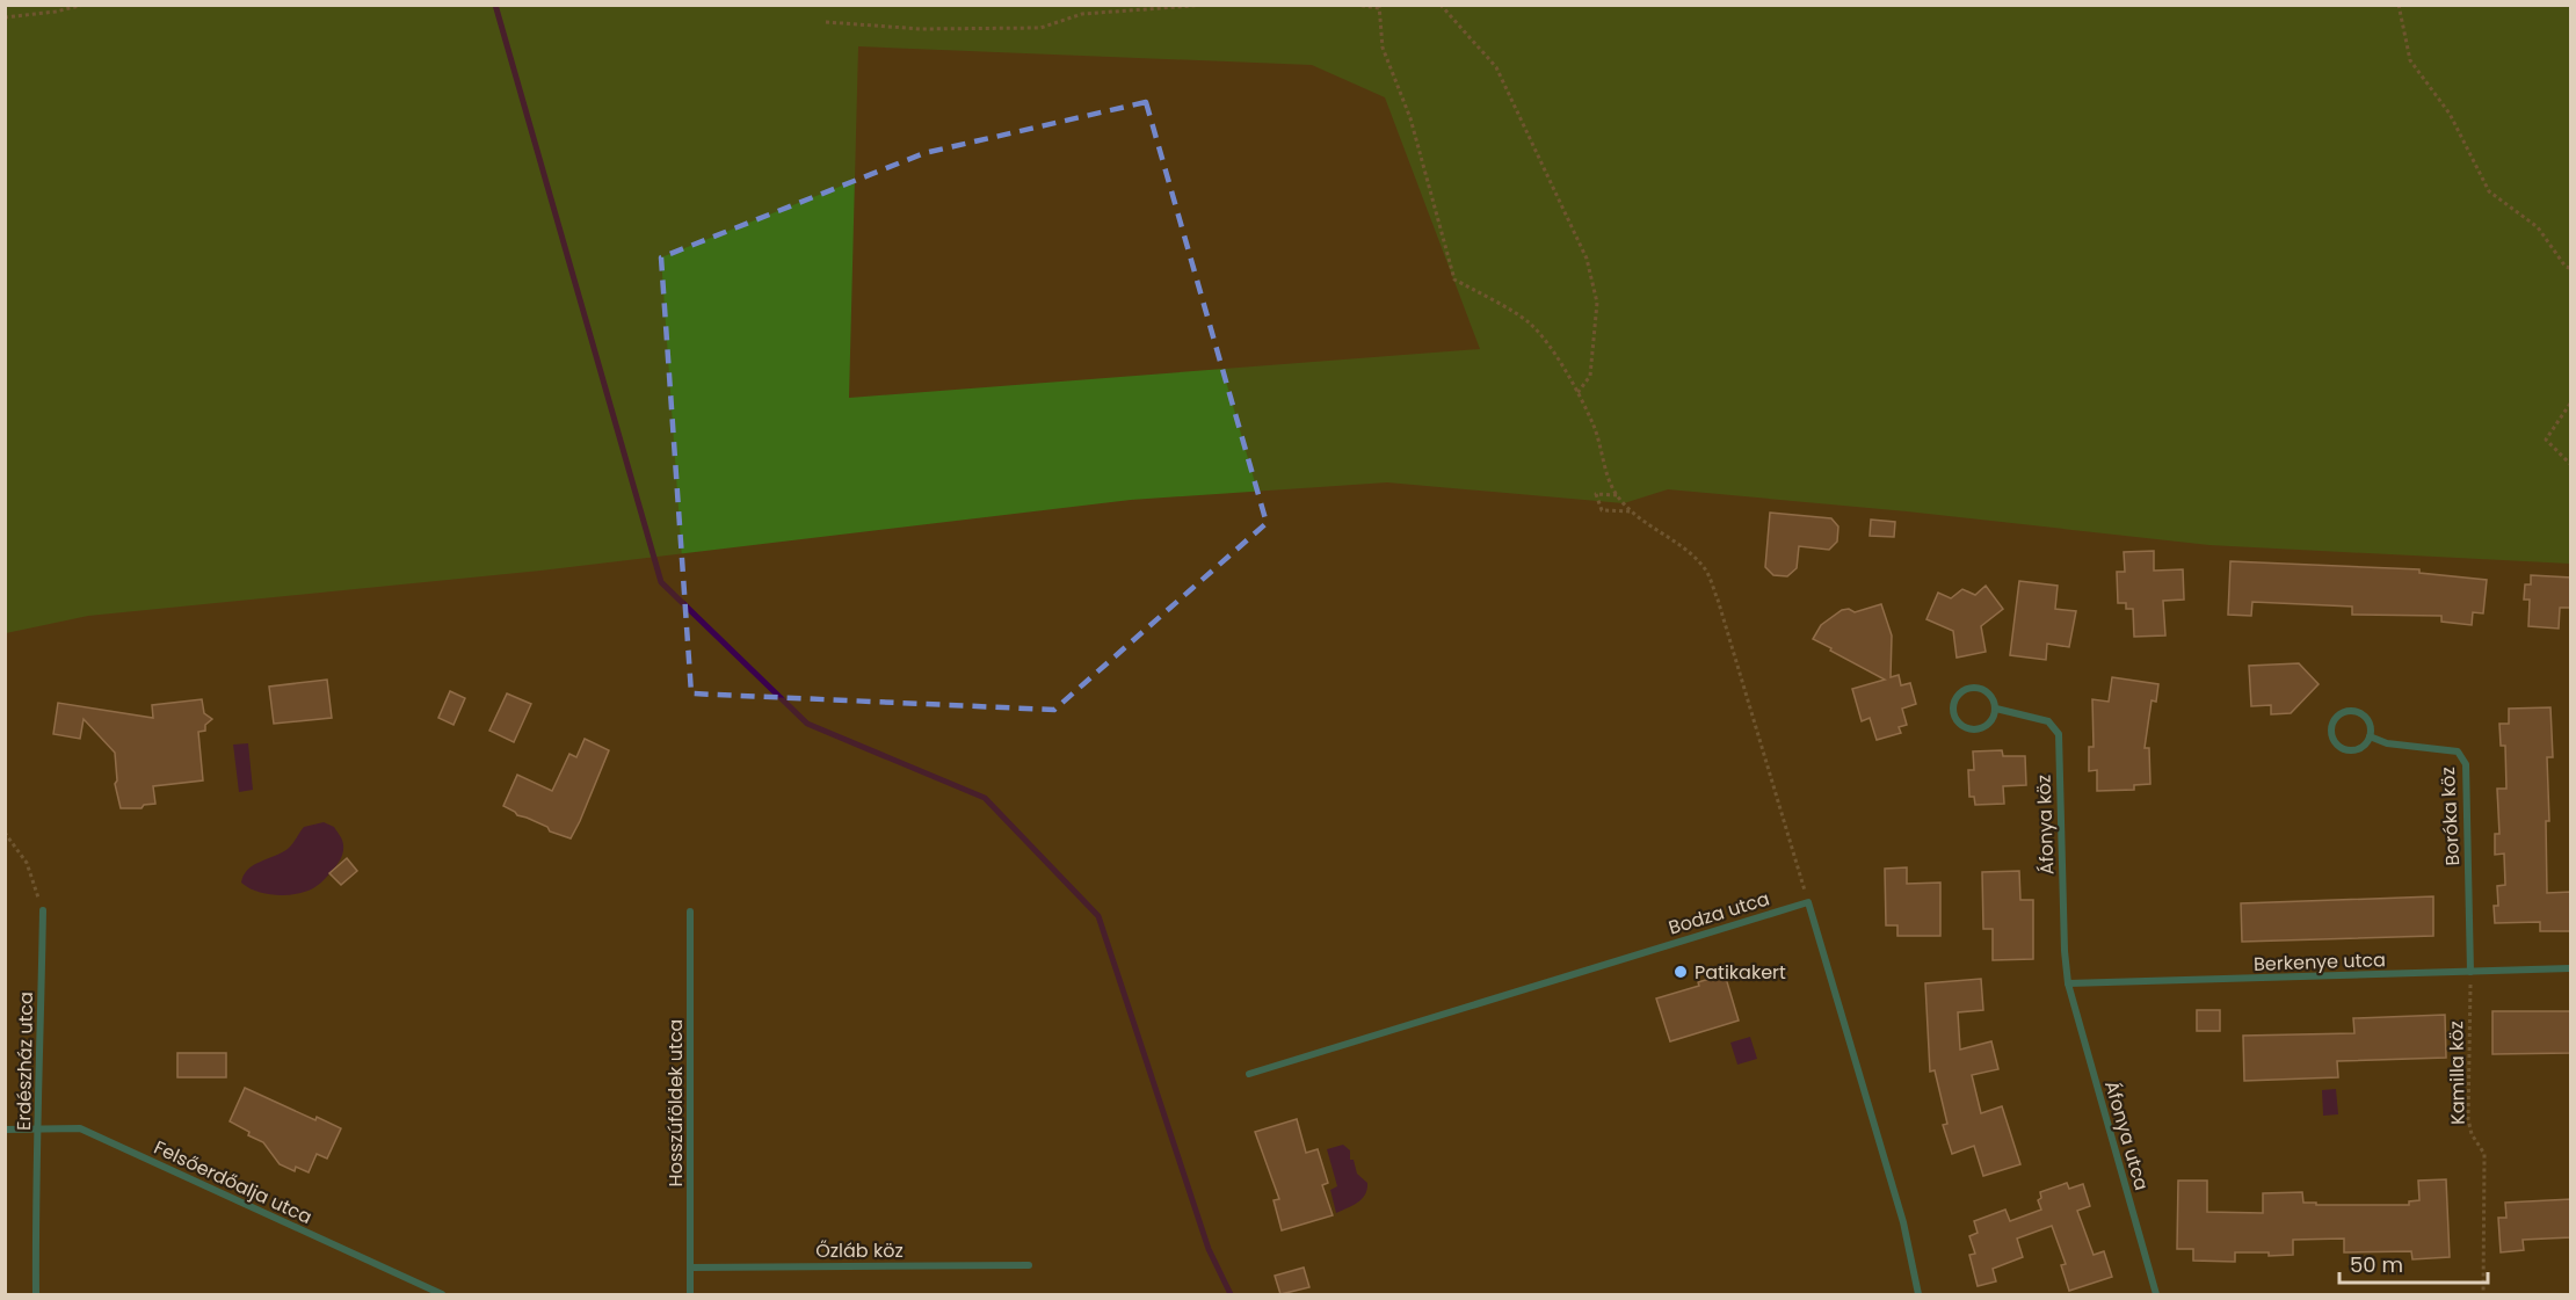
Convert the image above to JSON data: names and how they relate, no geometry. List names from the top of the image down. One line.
{"streets":{"street":["Boróka köz","Áfonya köz","Bodza utca","Berkenye utca","Erdészház utca","Hosszúföldek utca","Áfonya utca","Felsőerdőalja utca","Őzláb köz"],"path":["Kamilla köz"]},"crossings":[["Boróka köz","Berkenye utca"],["Boróka köz","Kamilla köz"],["Áfonya köz","Berkenye utca"],["Áfonya köz","Áfonya utca"],["Berkenye utca","Kamilla köz"],["Berkenye utca","Áfonya utca"],["Erdészház utca","Felsőerdőalja utca"],["Hosszúföldek utca","Őzláb köz"]],"places":["Patikakert"],"scale_bar":"50 m"}
